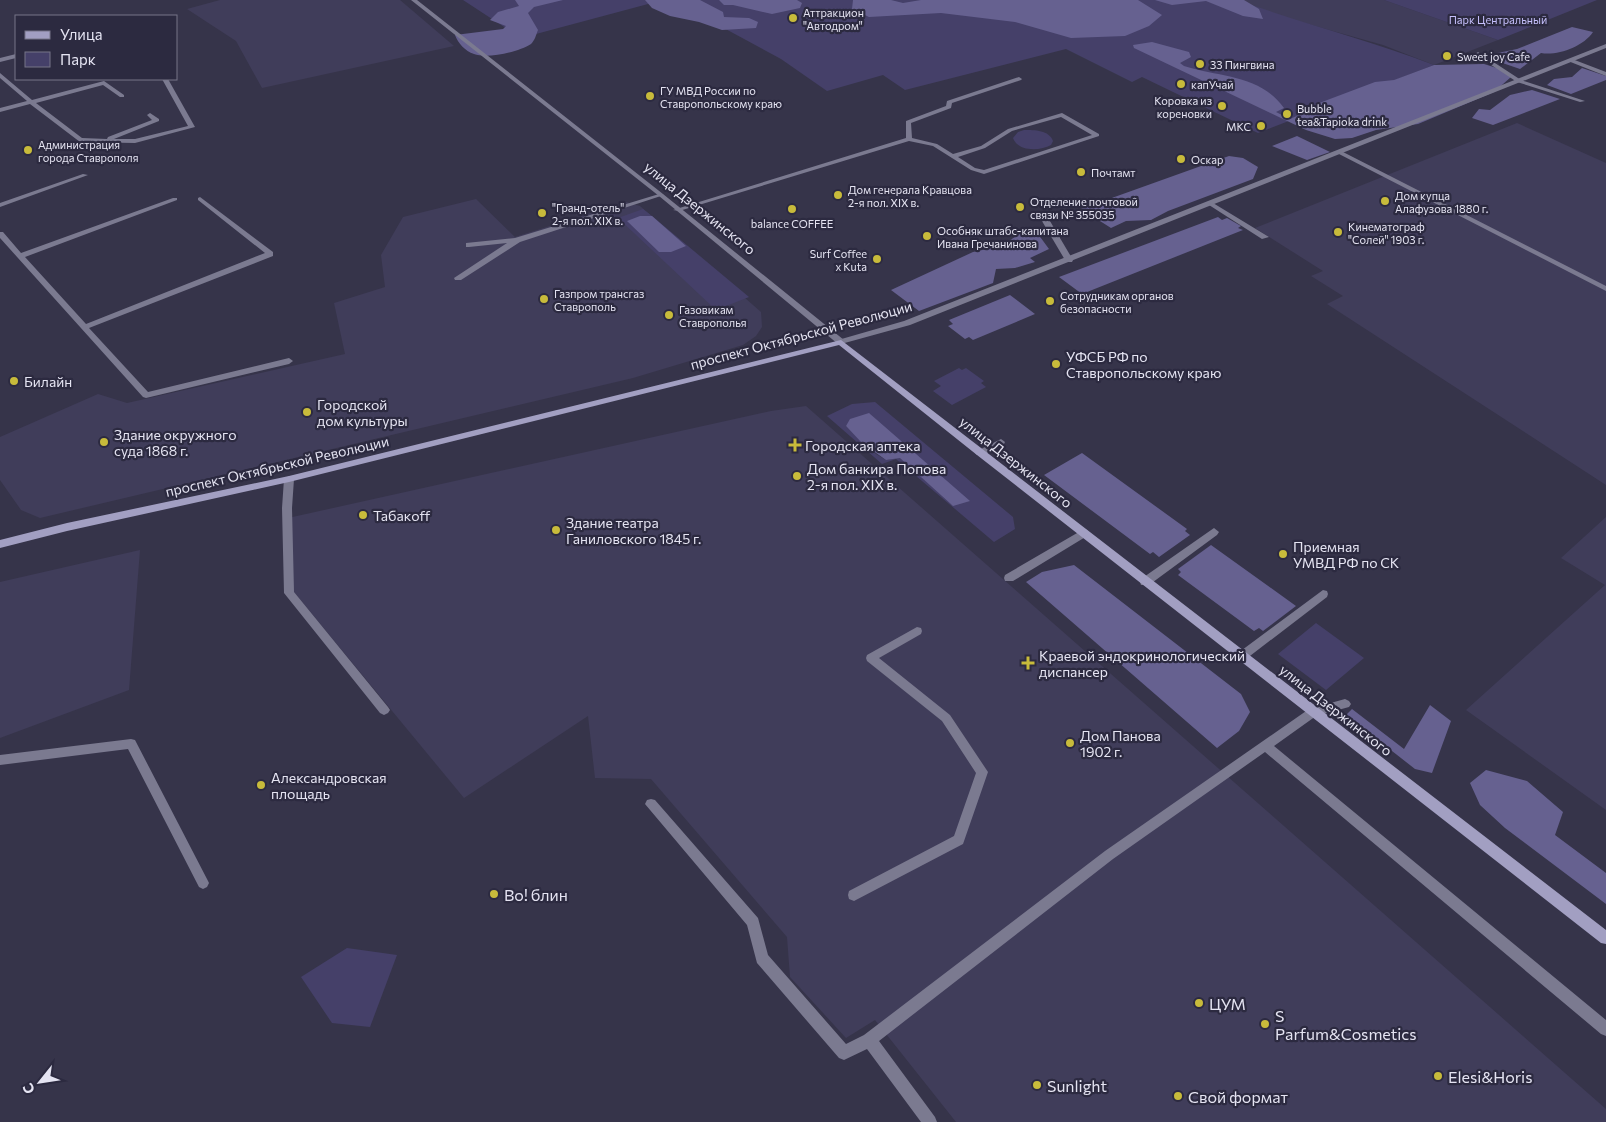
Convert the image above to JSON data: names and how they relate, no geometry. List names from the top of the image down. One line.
{"streets":{"main road":["улица Дзержинского","проспект Октябрьской Революции"]},"crossings":[["улица Дзержинского","проспект Октябрьской Революции"]],"parks":["Парк Центральный"],"places":{"other":["Аттракцион \"Автодром\"","Sweet joy Cafe","33 Пингвина","капУчай","ГУ МВД России по Ставропольскому краю","Коровка из кореновки","Bubble tea&Tapioka drink","МКС","Администрация города Ставрополя","Оскар","Почтамт","Дом генерала Кравцова 2-я пол. XIX в.","Дом купца Алафузова 1880 г.","Отделение почтовой связи № 355035","balance COFFEE","\"Гранд-отель\" 2-я пол. XIX в.","Кинематограф \"Солей\" 1903 г.","Особняк штабс-капитана Ивана Гречанинова","Surf Coffee x Kuta","Газпром трансгаз Ставрополь","Сотрудникам органов безопасности","Газовикам Ставрополья","УФСБ РФ по Ставропольскому краю","Билайн","Городской дом культуры","Здание окружного суда 1868 г.","Дом банкира Попова 2-я пол. XIX в.","Табакoff","Здание театра Ганиловского 1845 г.","Приемная УМВД РФ по СК","Дом Панова 1902 г.","Александровская площадь","Во! блин","ЦУМ","S Parfum&Cosmetics","Elesi&Horis","Sunlight","Свой формат"],"health":["Городская аптека","Краевой эндокринологический диспансер"]},"legend":["Улица","Парк"],"north":"bottom left"}
